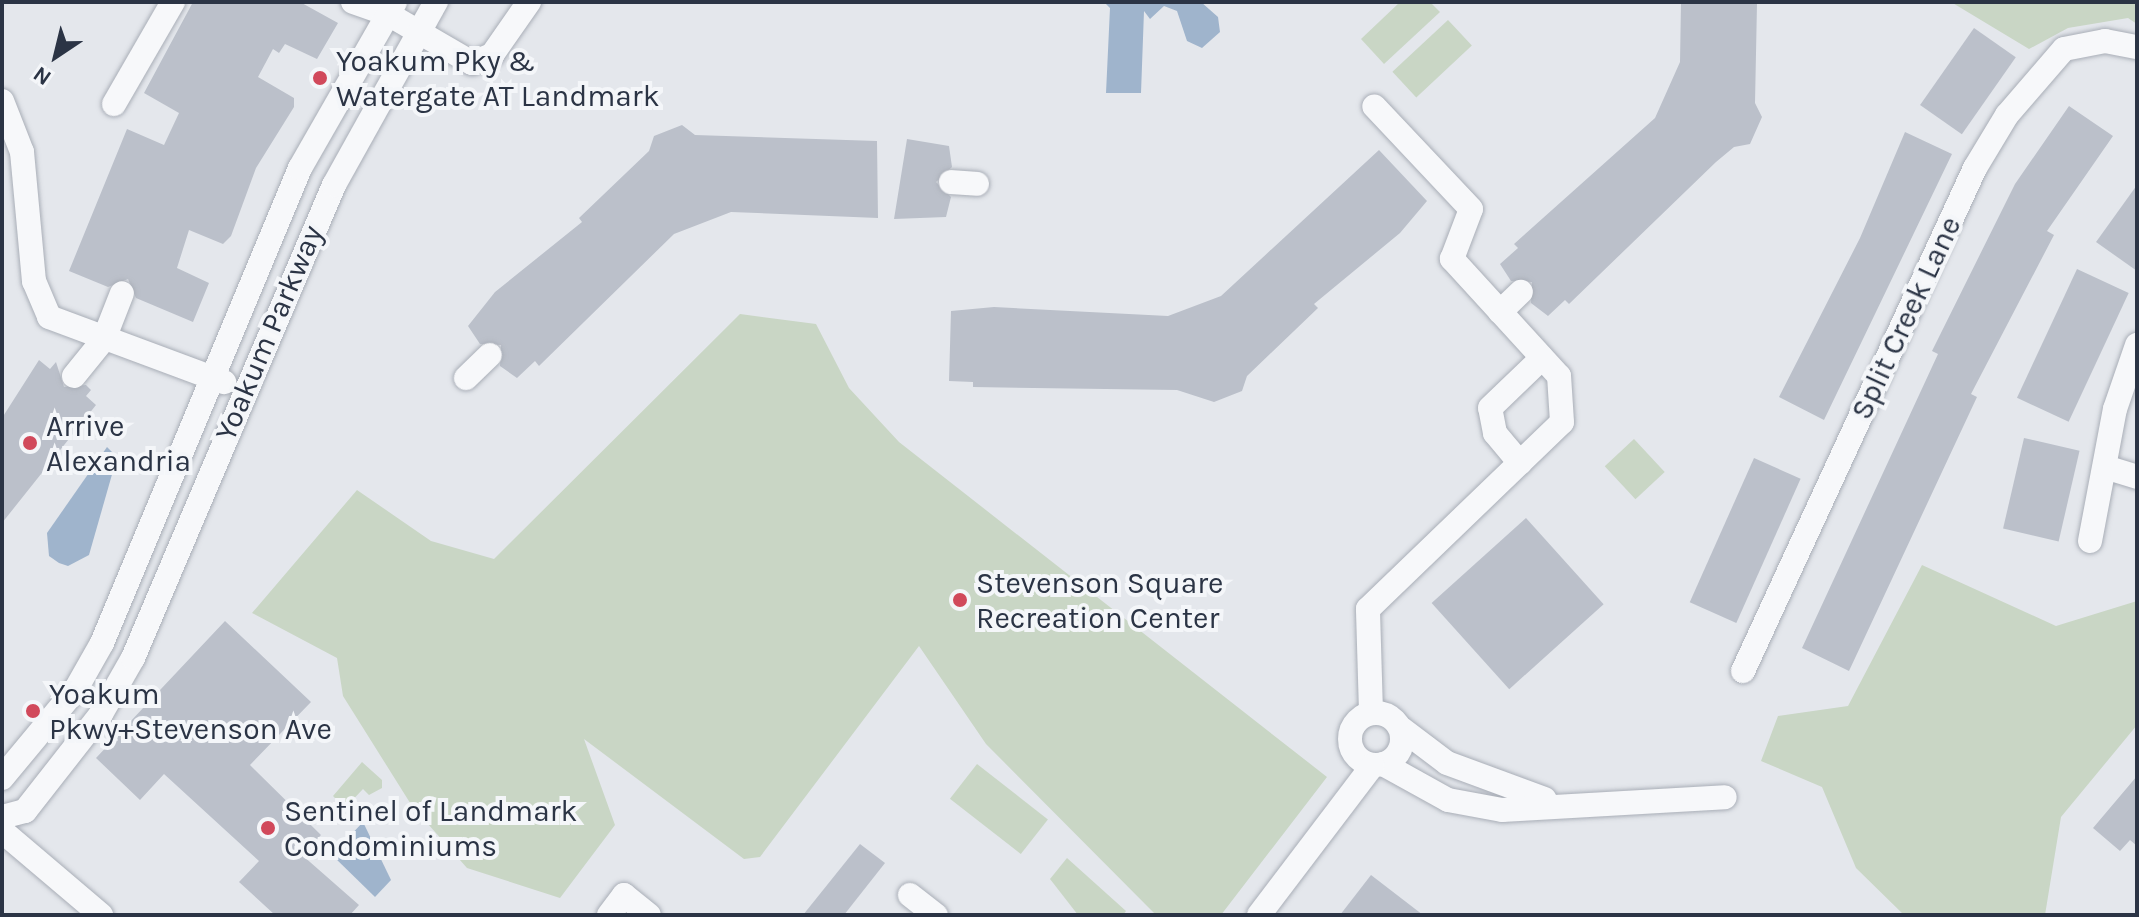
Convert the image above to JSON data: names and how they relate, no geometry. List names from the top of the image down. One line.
{"streets":{"street":["Split Creek Lane","Yoakum Parkway"]},"places":["Yoakum Pky & Watergate AT Landmark","Arrive Alexandria","Stevenson Square Recreation Center","Yoakum Pkwy+Stevenson Ave","Sentinel of Landmark Condominiums"],"north":"bottom left"}
